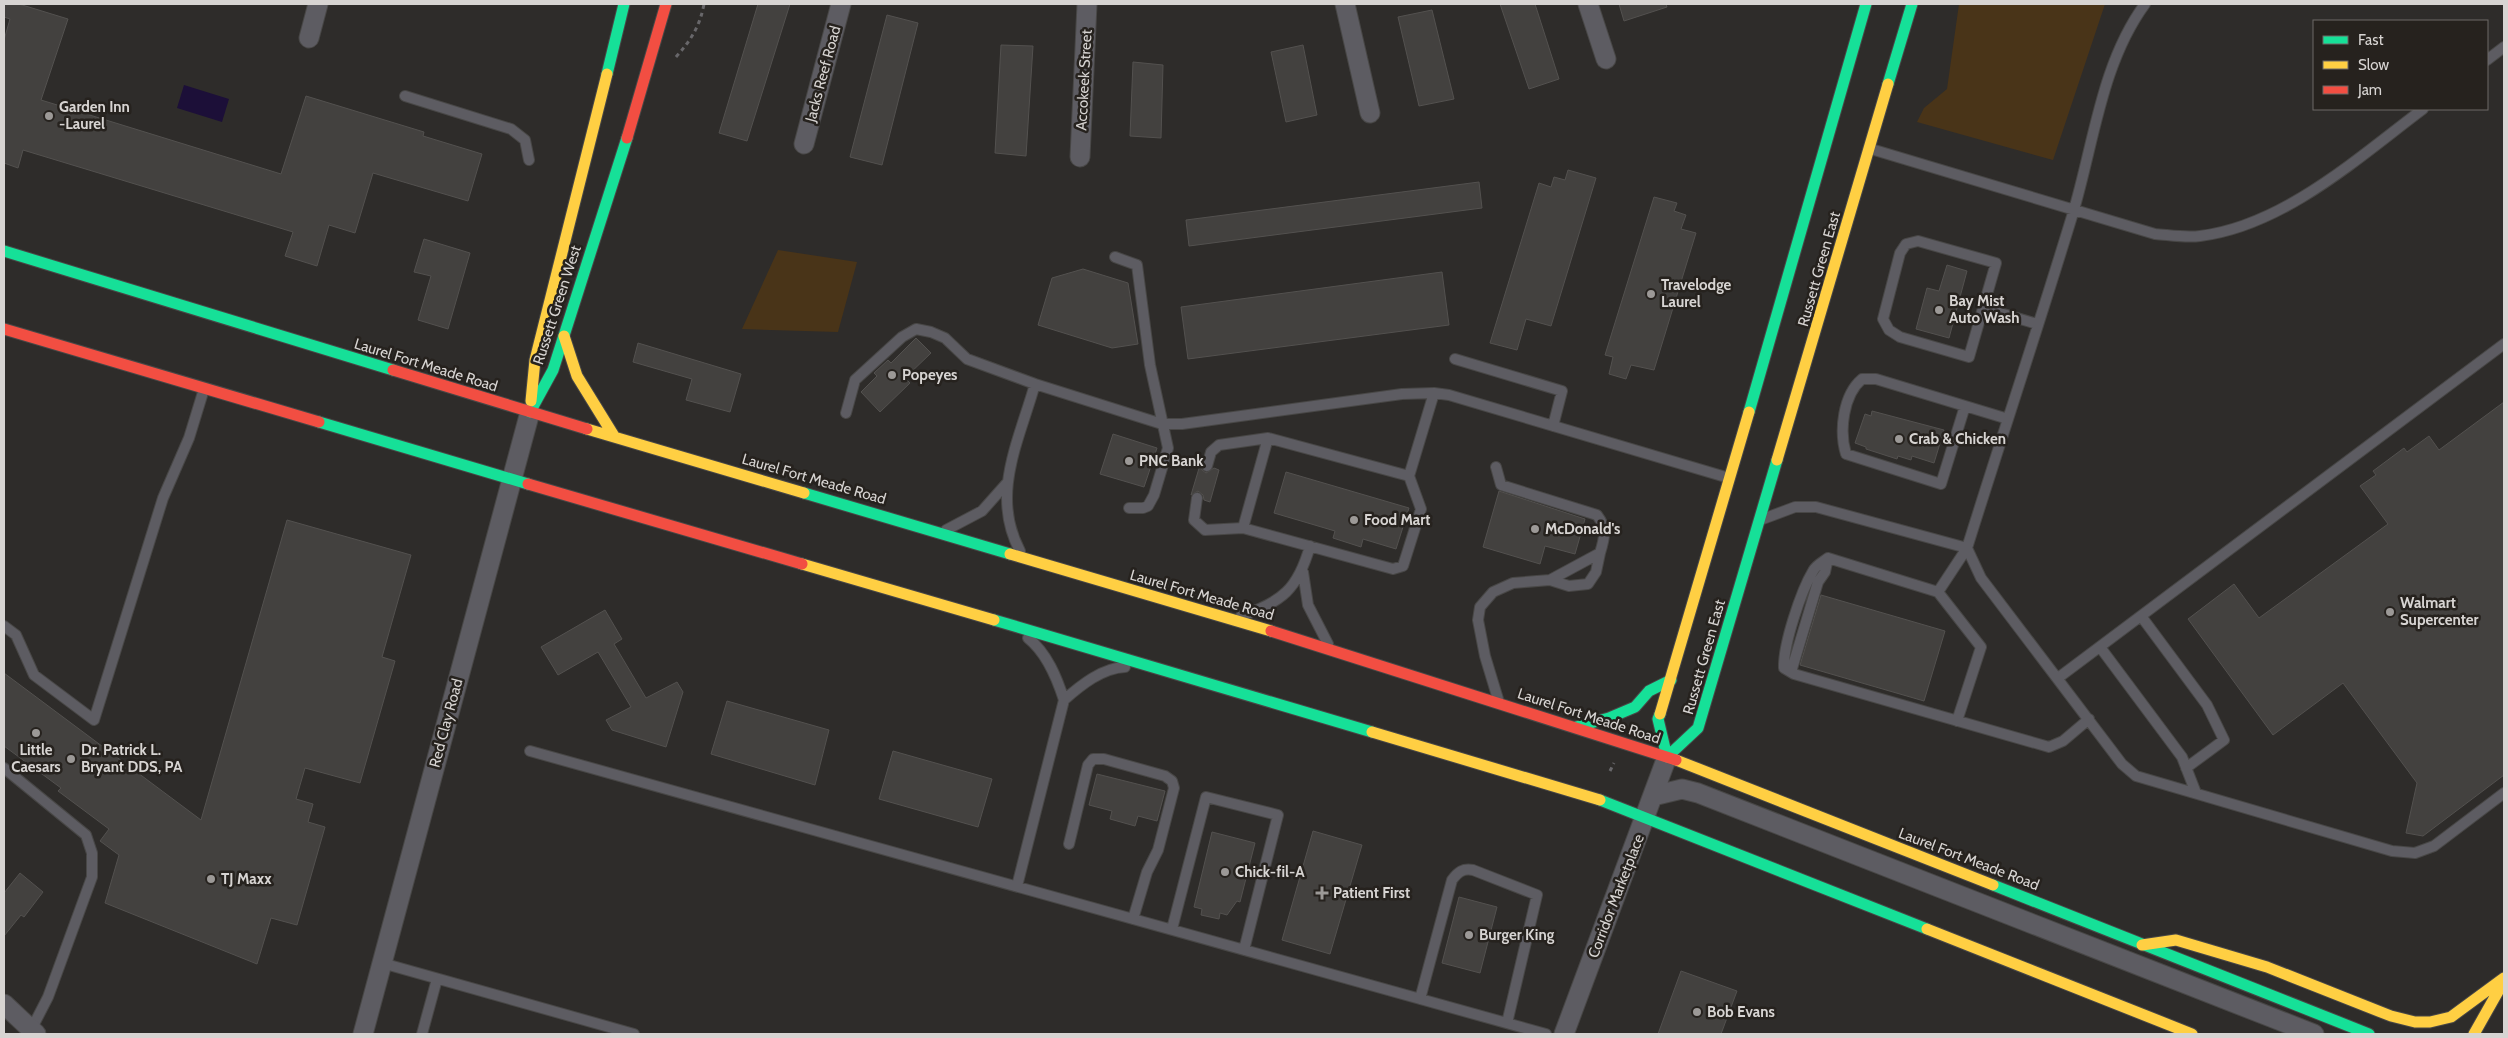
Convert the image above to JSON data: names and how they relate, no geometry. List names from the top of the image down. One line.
{"streets":{"main road":["Russett Green East","Russett Green West","Laurel Fort Meade Road"],"street":["Jacks Reef Road","Accokeek Street","Red Clay Road","Corridor Marketplace"]},"crossings":[["Russett Green East","Laurel Fort Meade Road"],["Russett Green East","Corridor Marketplace"],["Russett Green West","Laurel Fort Meade Road"],["Russett Green West","Red Clay Road"],["Laurel Fort Meade Road","Red Clay Road"],["Laurel Fort Meade Road","Corridor Marketplace"]],"places":{"other":["Garden Inn -Laurel","Travelodge Laurel","Bay Mist Auto Wash","Popeyes","Crab & Chicken","PNC Bank","Food Mart","McDonald's","Walmart Supercenter","Little Caesars","Dr. Patrick L. Bryant DDS, PA","Chick-fil-A","TJ Maxx","Burger King","Bob Evans"],"health":["Patient First"]},"legend":["Fast","Slow","Jam"]}
